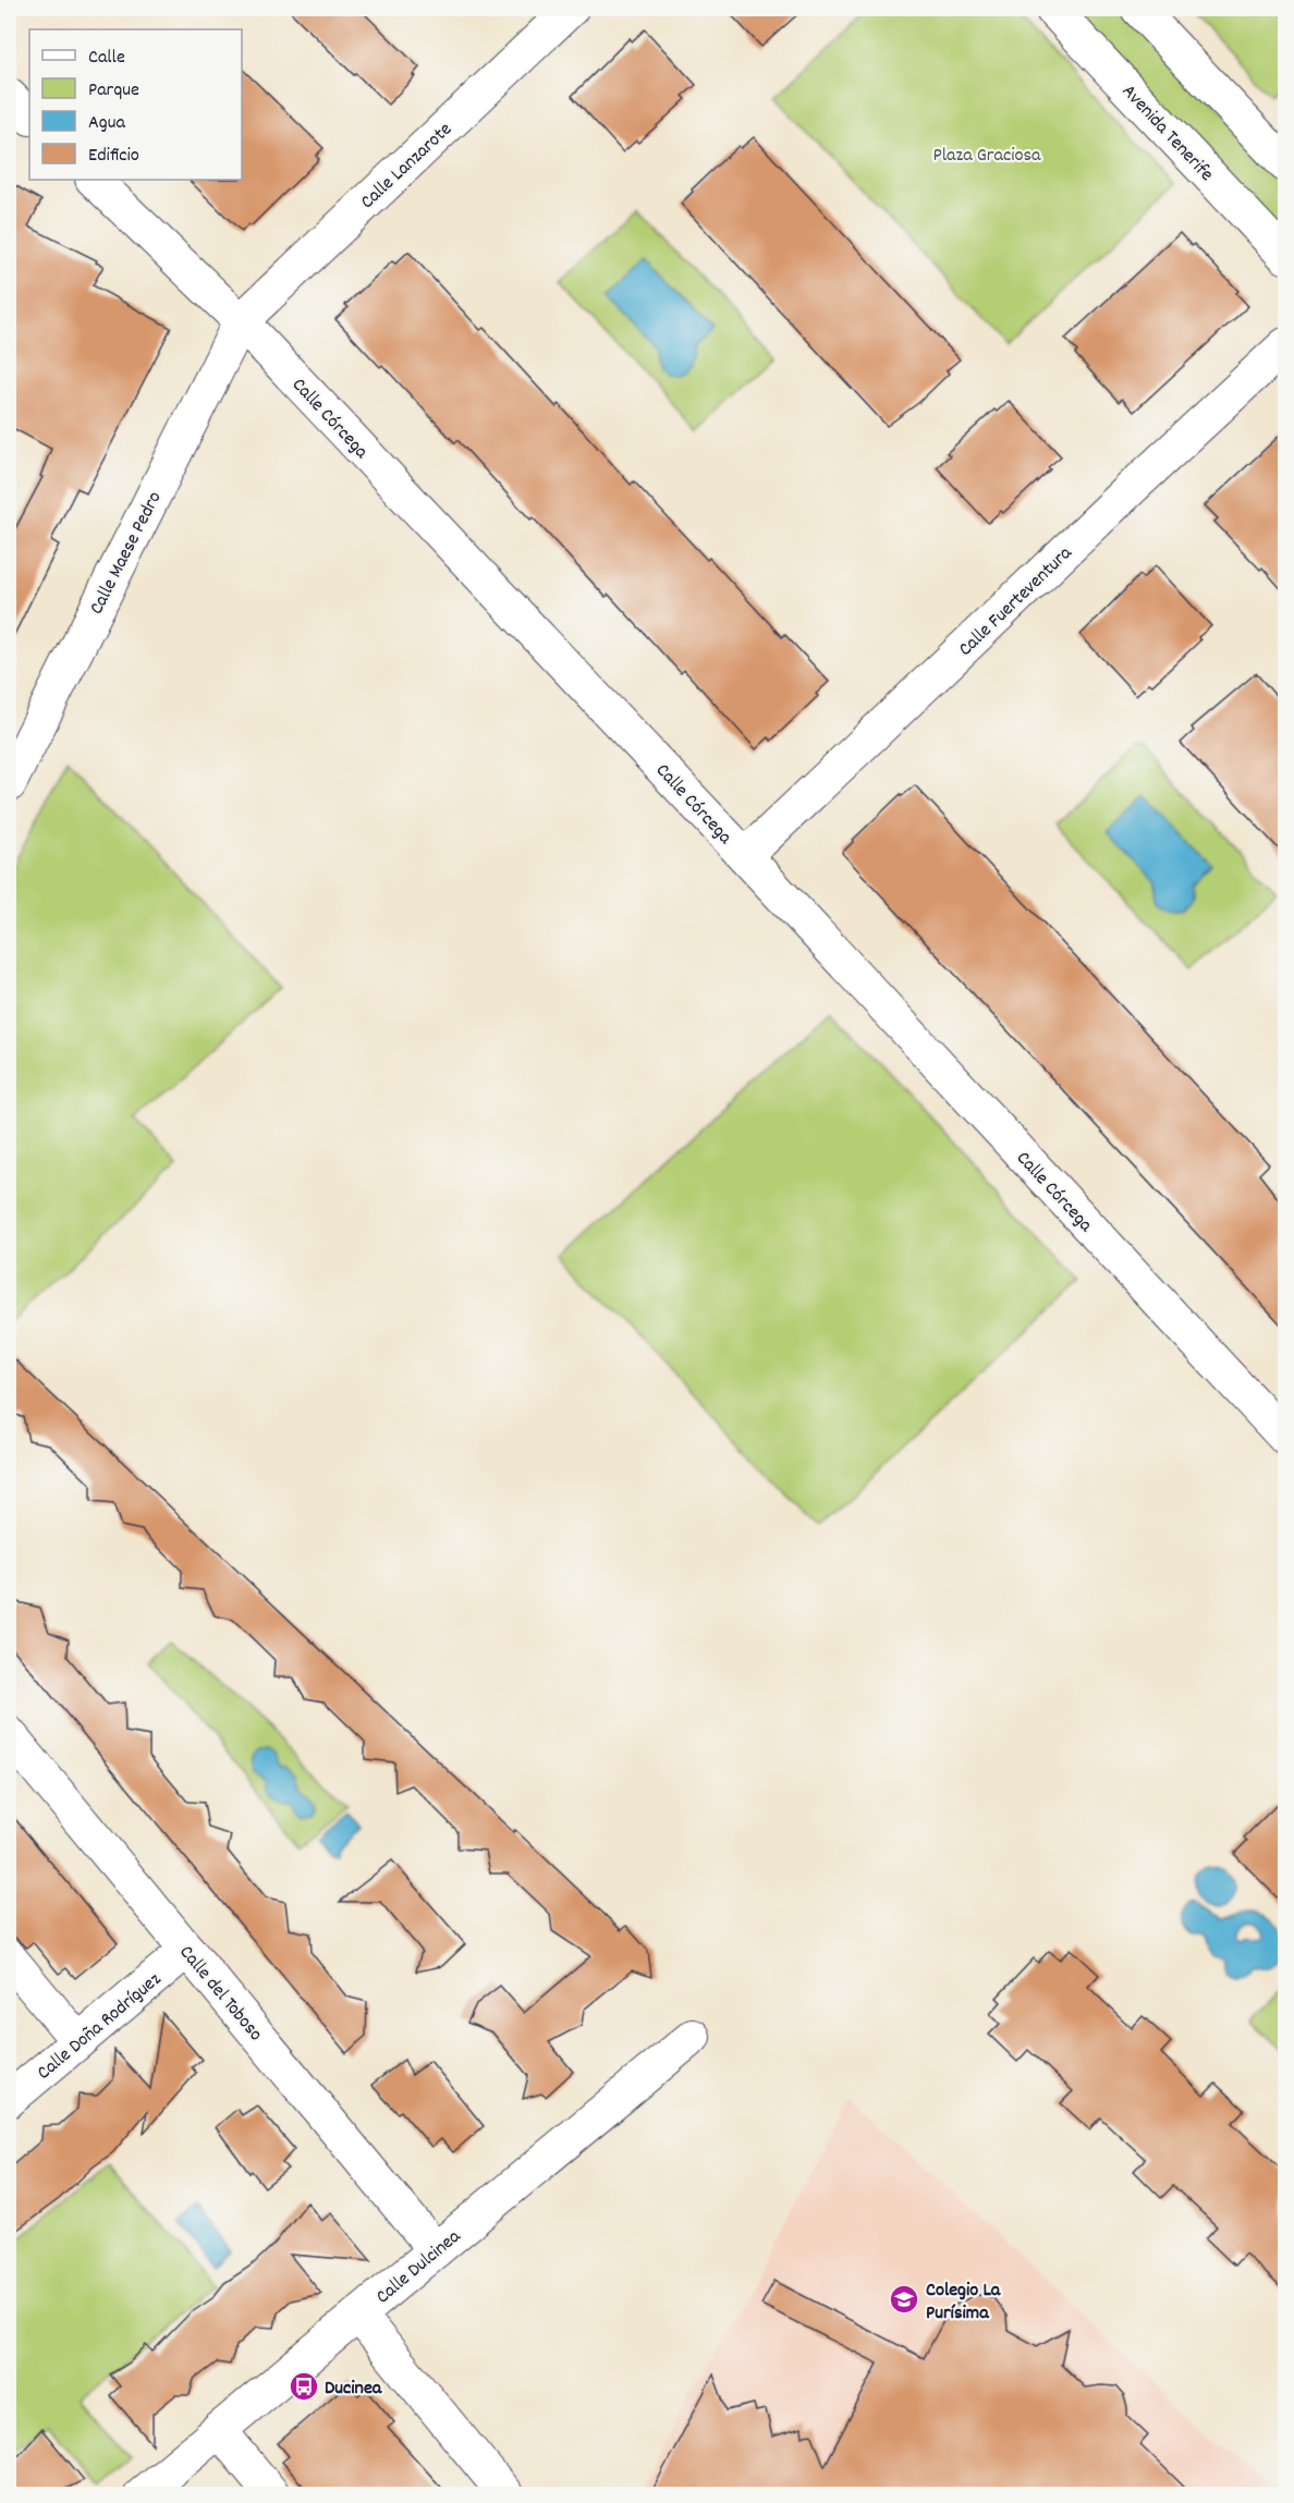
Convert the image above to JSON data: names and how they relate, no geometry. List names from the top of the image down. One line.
{"streets":{"street":["Avenida Tenerife","Calle Lanzarote","Calle Córcega","Calle Maese Pedro","Calle Fuerteventura","Calle del Toboso","Calle Doña Rodríguez","Calle Dulcinea"]},"crossings":[["Calle Lanzarote","Calle Córcega"],["Calle Lanzarote","Calle Maese Pedro"],["Calle Córcega","Calle Maese Pedro"],["Calle Córcega","Calle Fuerteventura"],["Calle del Toboso","Calle Doña Rodríguez"],["Calle del Toboso","Calle Dulcinea"]],"parks":["Plaza Graciosa"],"places":{"school or university":["Colegio La Purísima"],"bus stop":["Ducinea"]},"legend":["Calle","Parque","Agua","Edificio"]}
